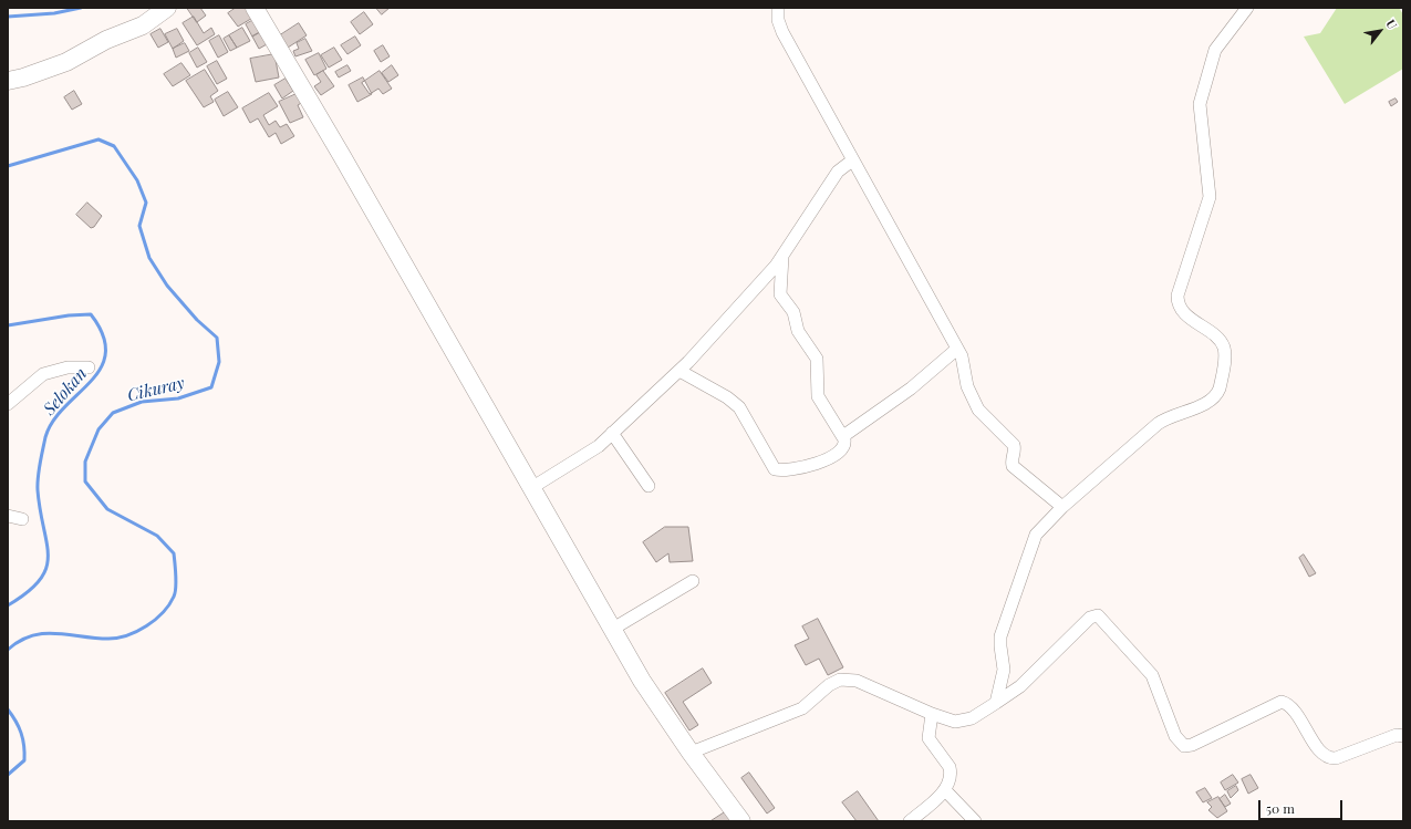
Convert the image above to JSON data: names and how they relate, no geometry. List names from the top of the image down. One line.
{"water":["Cikuray","Selokan"],"scale_bar":"50 m","north":"top right"}
